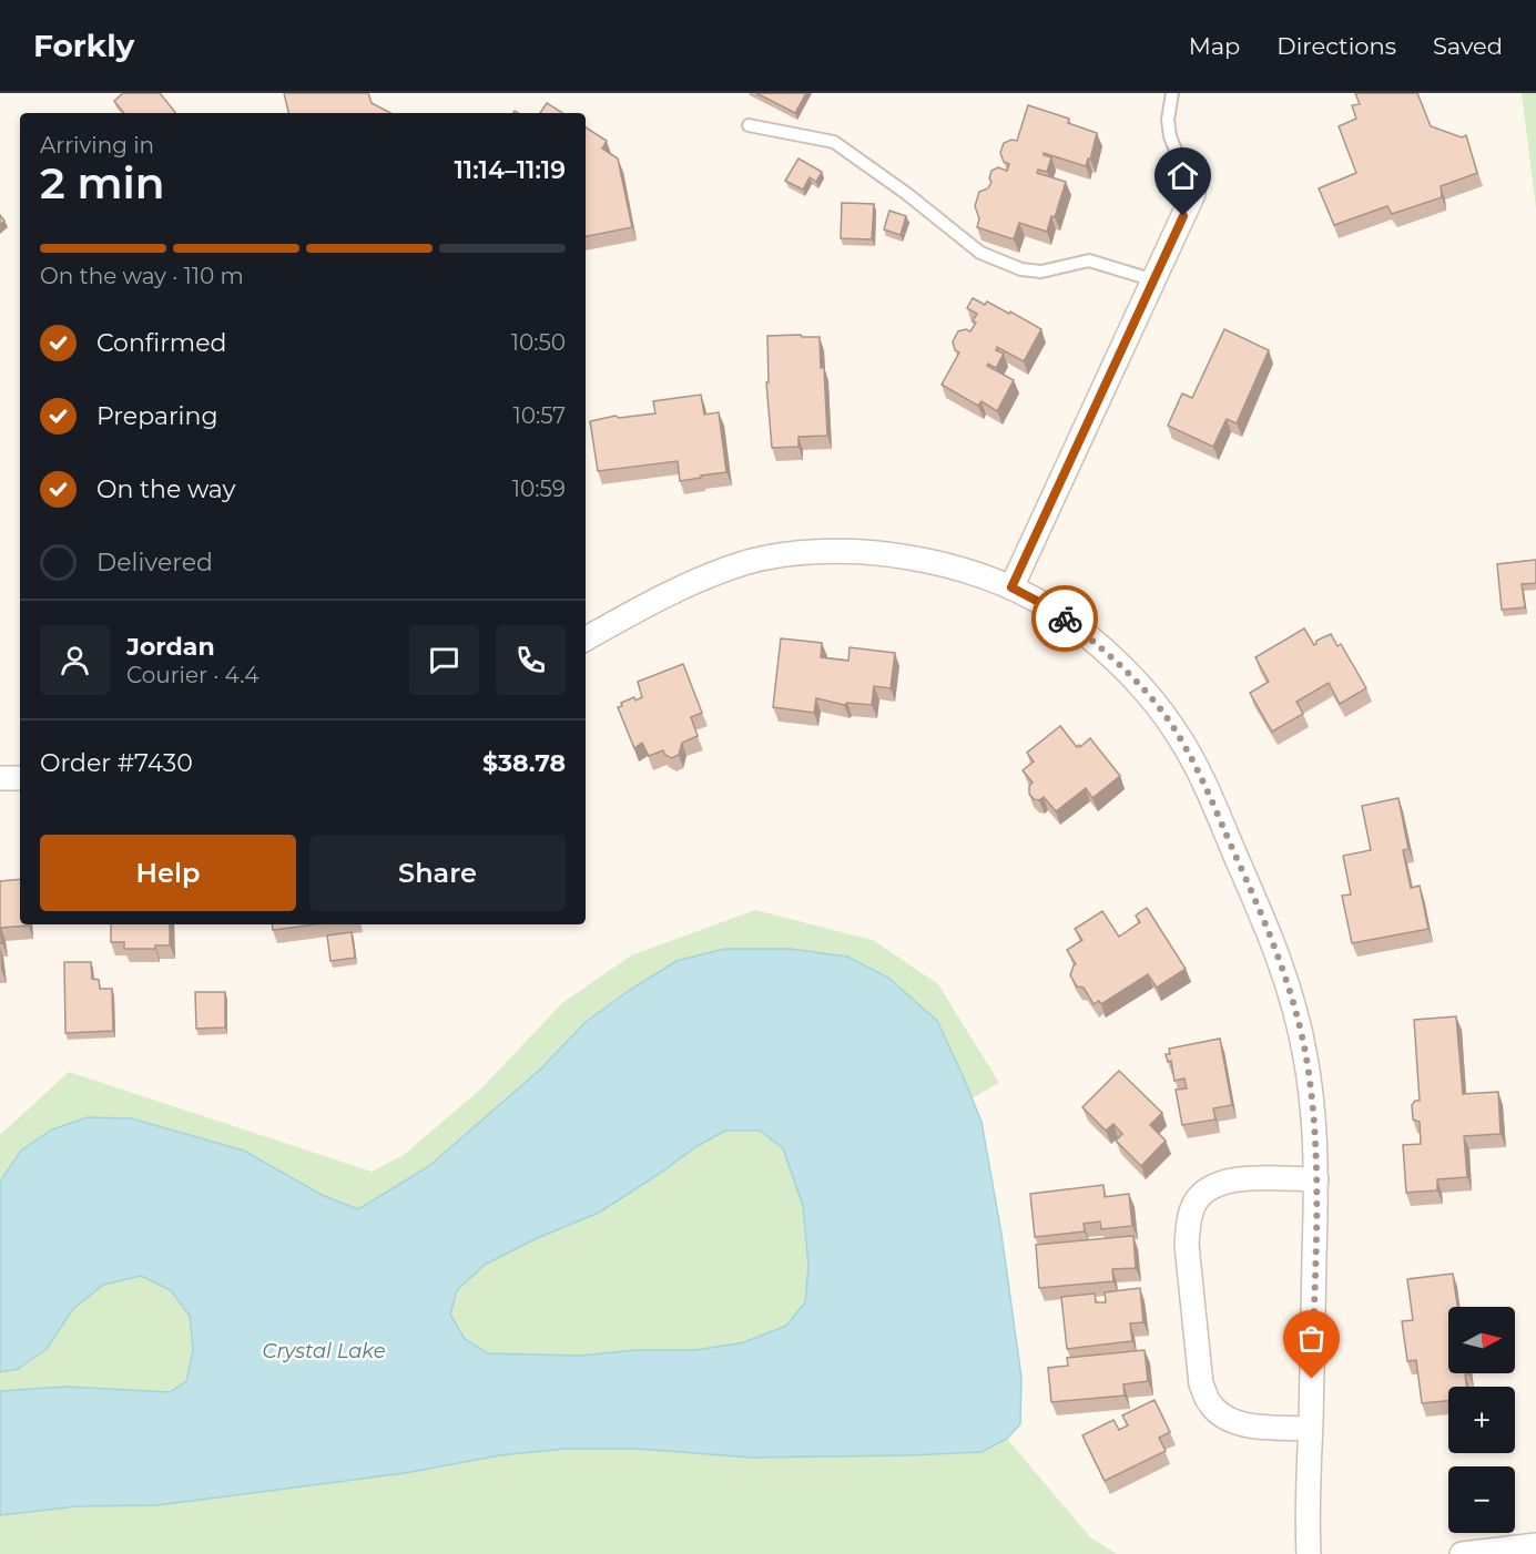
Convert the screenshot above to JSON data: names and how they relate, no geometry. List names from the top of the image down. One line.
{"water":["Crystal Lake"],"north":"right","page":{"header":"Forkly","nav":["Map","Directions","Saved"],"heading":["2 min","Arriving in","11:14–11:19"],"panel":["Jordan","Courier · 4.4","Order #7430","$38.78"],"bar":"On the way · 110 m","list":[["Confirmed","10:50"],["Preparing","10:57"],["On the way","10:59"],"Delivered"],"buttons":["Help","Share"],"map_buttons":["+","−"]}}
